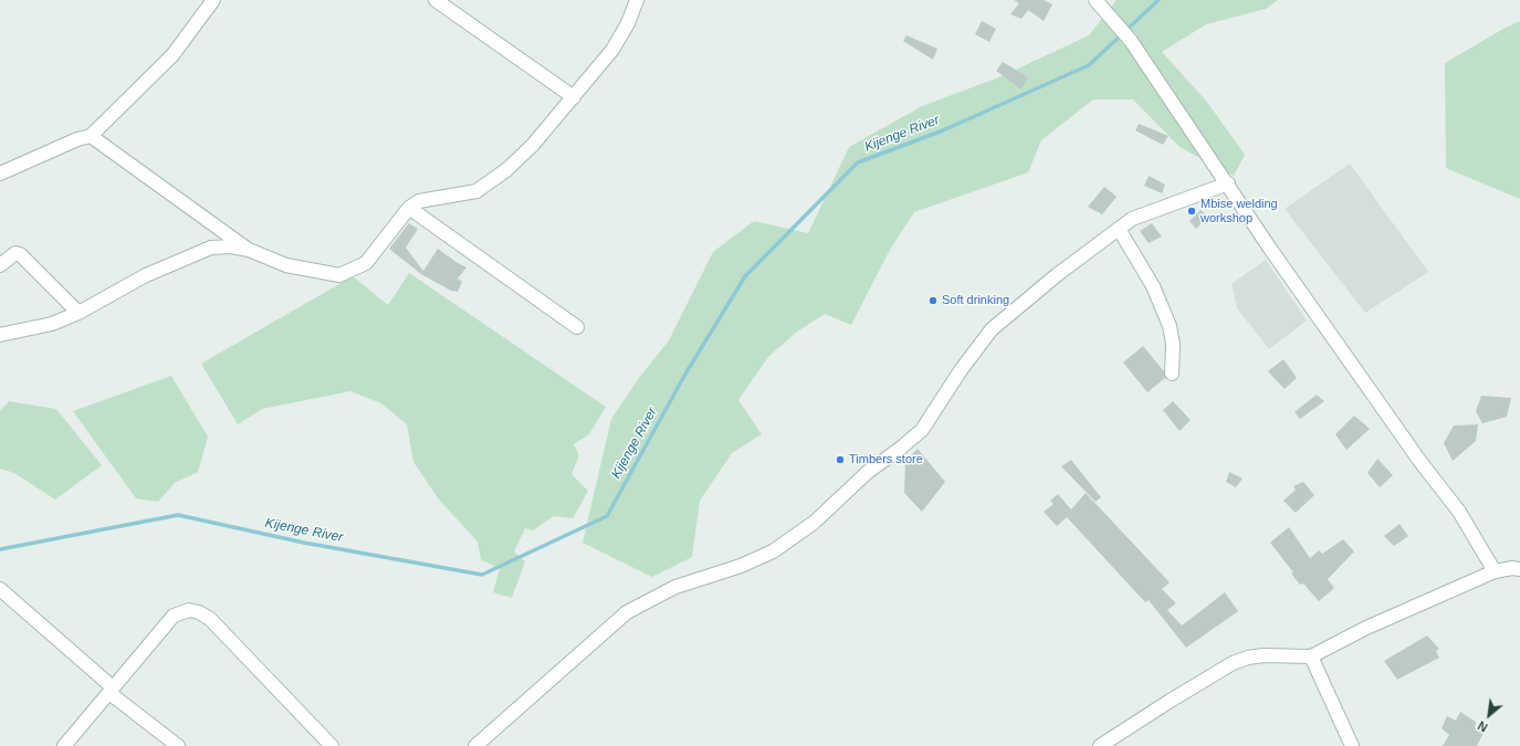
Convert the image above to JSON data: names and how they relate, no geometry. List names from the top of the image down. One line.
{"water":["Kijenge River"],"places":["Mbise welding workshop","Soft drinking","Timbers store"],"north":"bottom left"}
